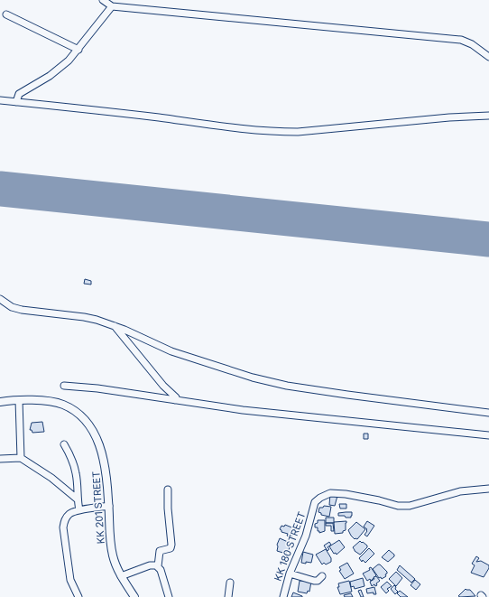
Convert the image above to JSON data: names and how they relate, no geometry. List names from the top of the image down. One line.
{"streets":{"main road":["KK 201 STREET"],"street":["KK 180 STREET"]}}
